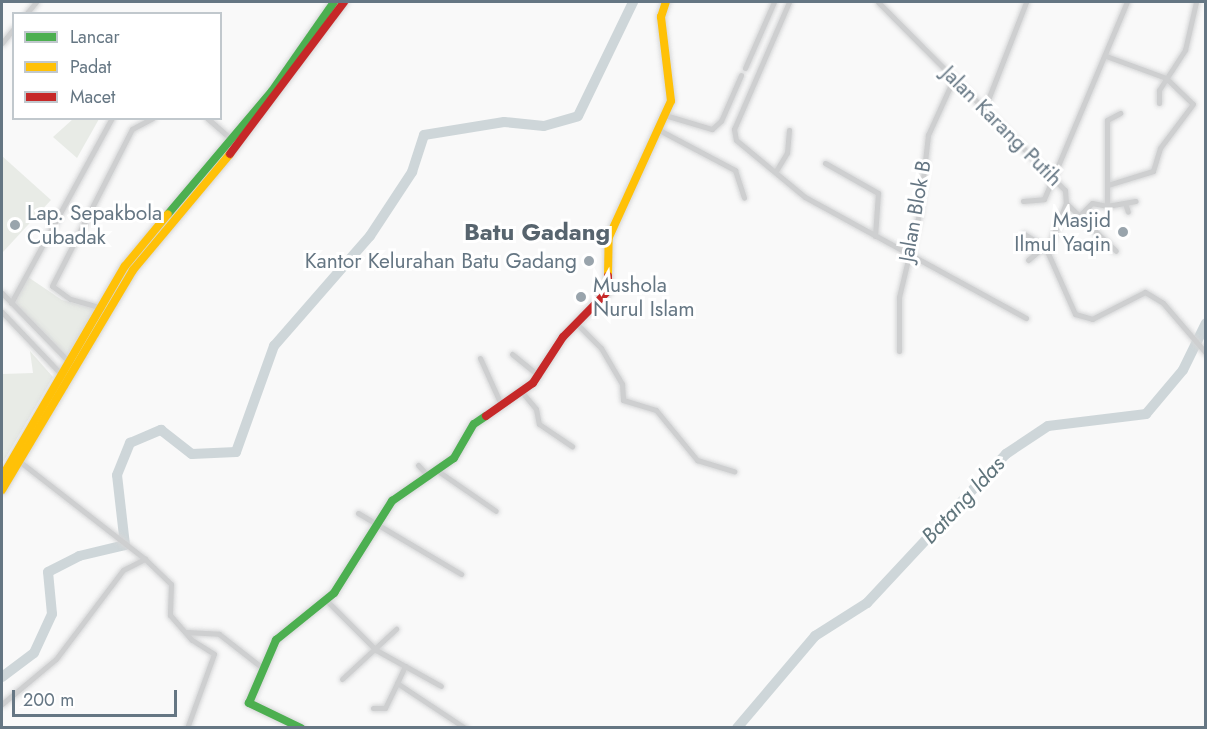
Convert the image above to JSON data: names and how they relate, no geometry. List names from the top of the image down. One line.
{"streets":{"street":["Jalan Karang Putih","Jalan Blok B"]},"crossings":[["Jalan Karang Putih","Jalan Blok B"]],"districts":["Batu Gadang"],"water":["Batang Idas"],"places":["Lap. Sepakbola Cubadak","Masjid Ilmul Yaqin","Kantor Kelurahan Batu Gadang","Mushola Nurul Islam"],"legend":["Lancar","Padat","Macet"],"scale_bar":"200 m"}
